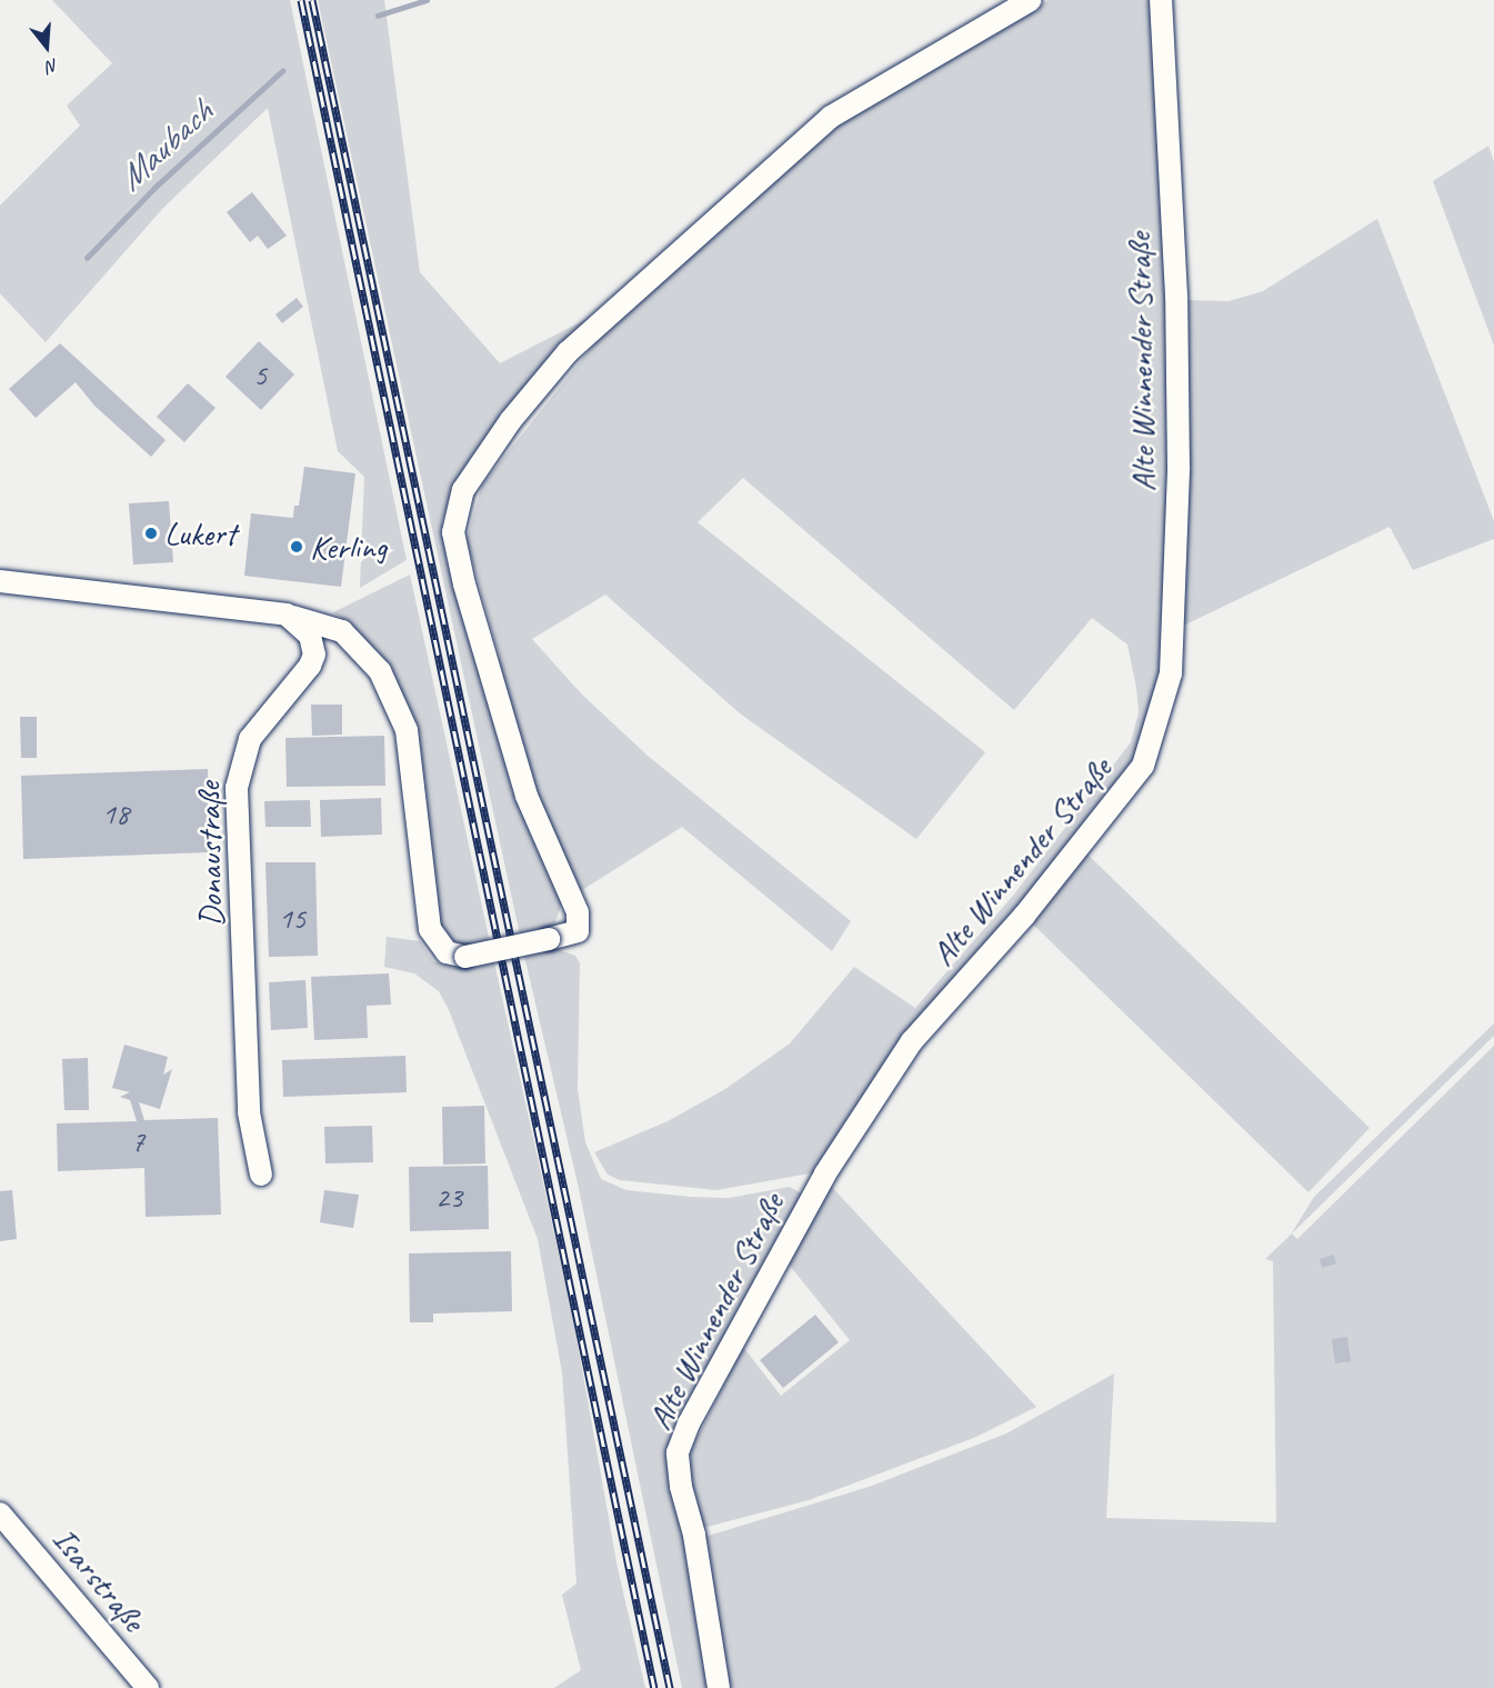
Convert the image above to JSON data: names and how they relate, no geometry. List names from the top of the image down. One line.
{"streets":{"street":["Alte Winnender Straße","Donaustraße","Isarstraße"]},"water":["Maubach"],"places":["Lukert","Kerling"],"house_numbers":["5","18","15","7","23"],"north":"bottom"}
